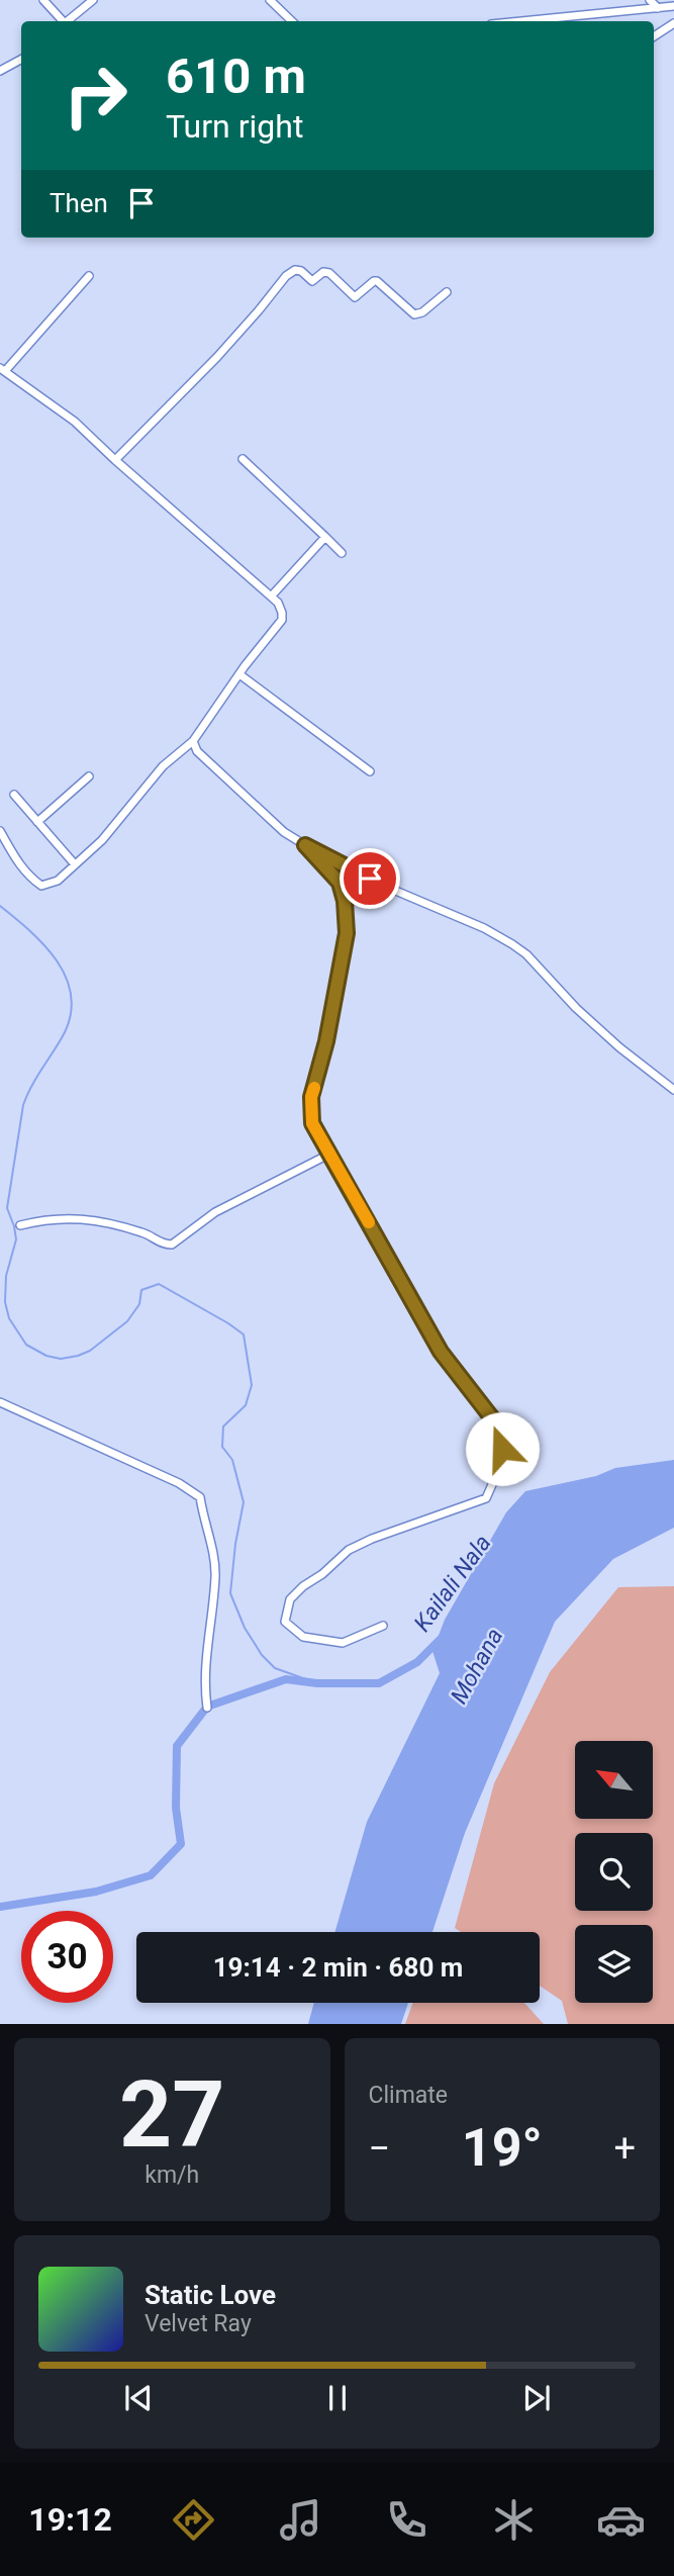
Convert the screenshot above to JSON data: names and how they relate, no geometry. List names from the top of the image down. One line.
{"water":["Kailali Nala","Mohana"],"north":"top left","page":{"turn":["610 m","Turn right"],"then":"Then","limit":"30","trip":"19:14 · 2 min · 680 m","tile":[["27","km/h"],"Climate"],"heat":["−","19°","+"],"song":["Static Love","Velvet Ray"],"tabs":"19:12"}}
